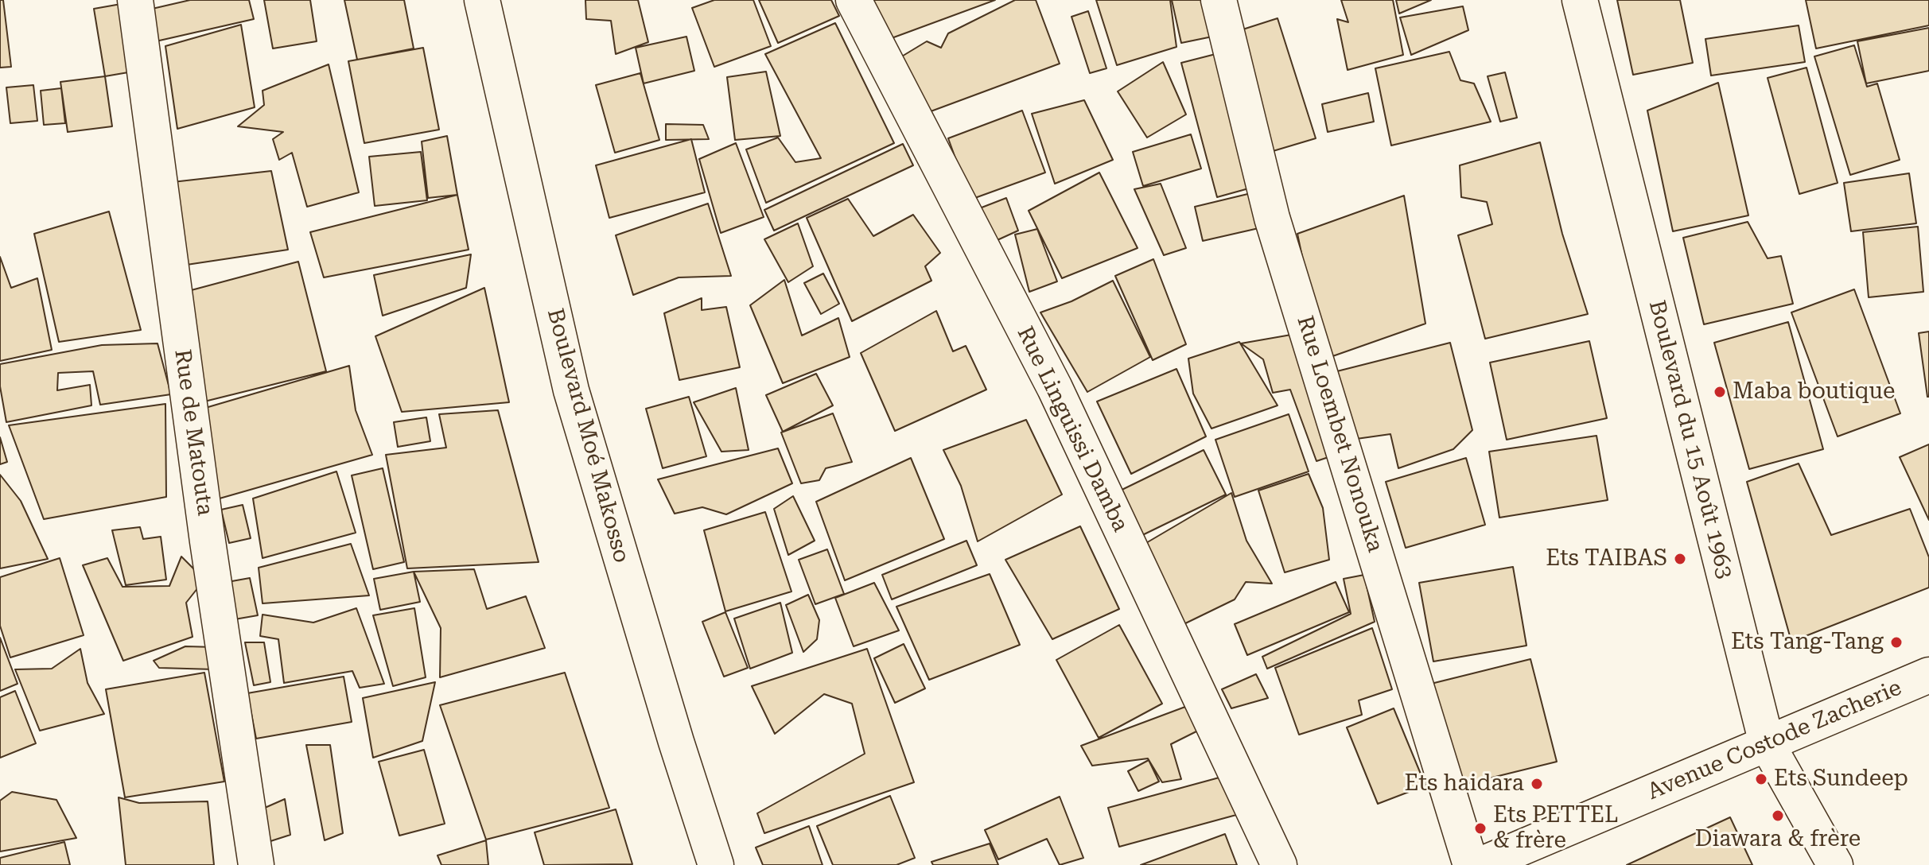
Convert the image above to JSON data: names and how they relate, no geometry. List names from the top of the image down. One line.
{"streets":{"street":["Rue Linguissi Damba","Rue de Matouta","Rue Loembet Nonouka","Boulevard Moé Makosso","Boulevard du 15 Août 1963","Avenue Costode Zacherie"]},"crossings":[["Boulevard du 15 Août 1963","Avenue Costode Zacherie"]],"places":["Maba boutique","Ets TAIBAS","Ets Tang-Tang","Ets Sundeep","Ets haidara","Diawara & frère","Ets PETTEL & frère"]}
